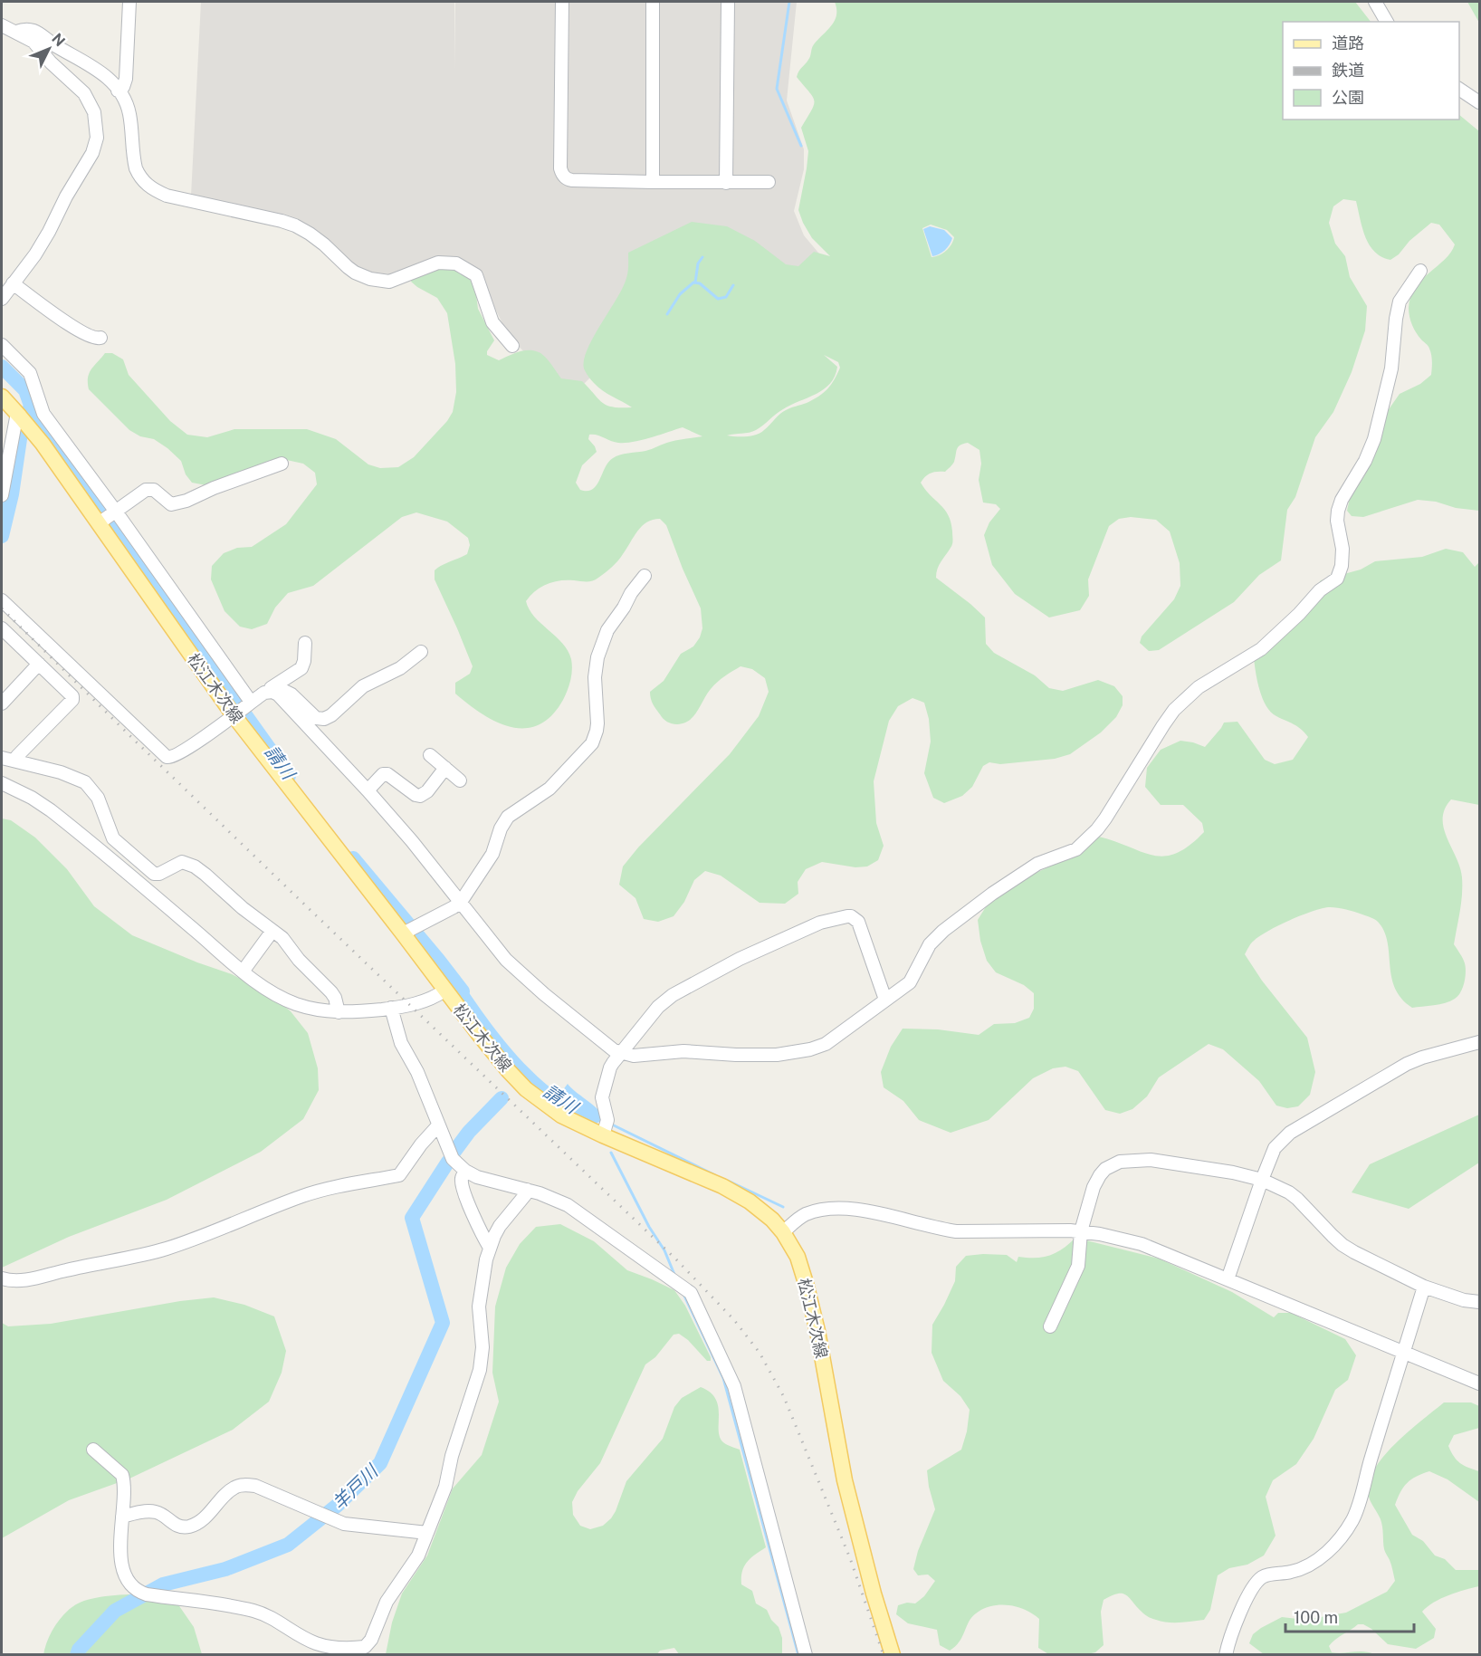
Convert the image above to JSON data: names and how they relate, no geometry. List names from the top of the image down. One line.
{"streets":{"main road":["松江木次線"]},"water":["請川","羊戸川"],"legend":["道路","鉄道","公園"],"scale_bar":"100 m","north":"top right"}
